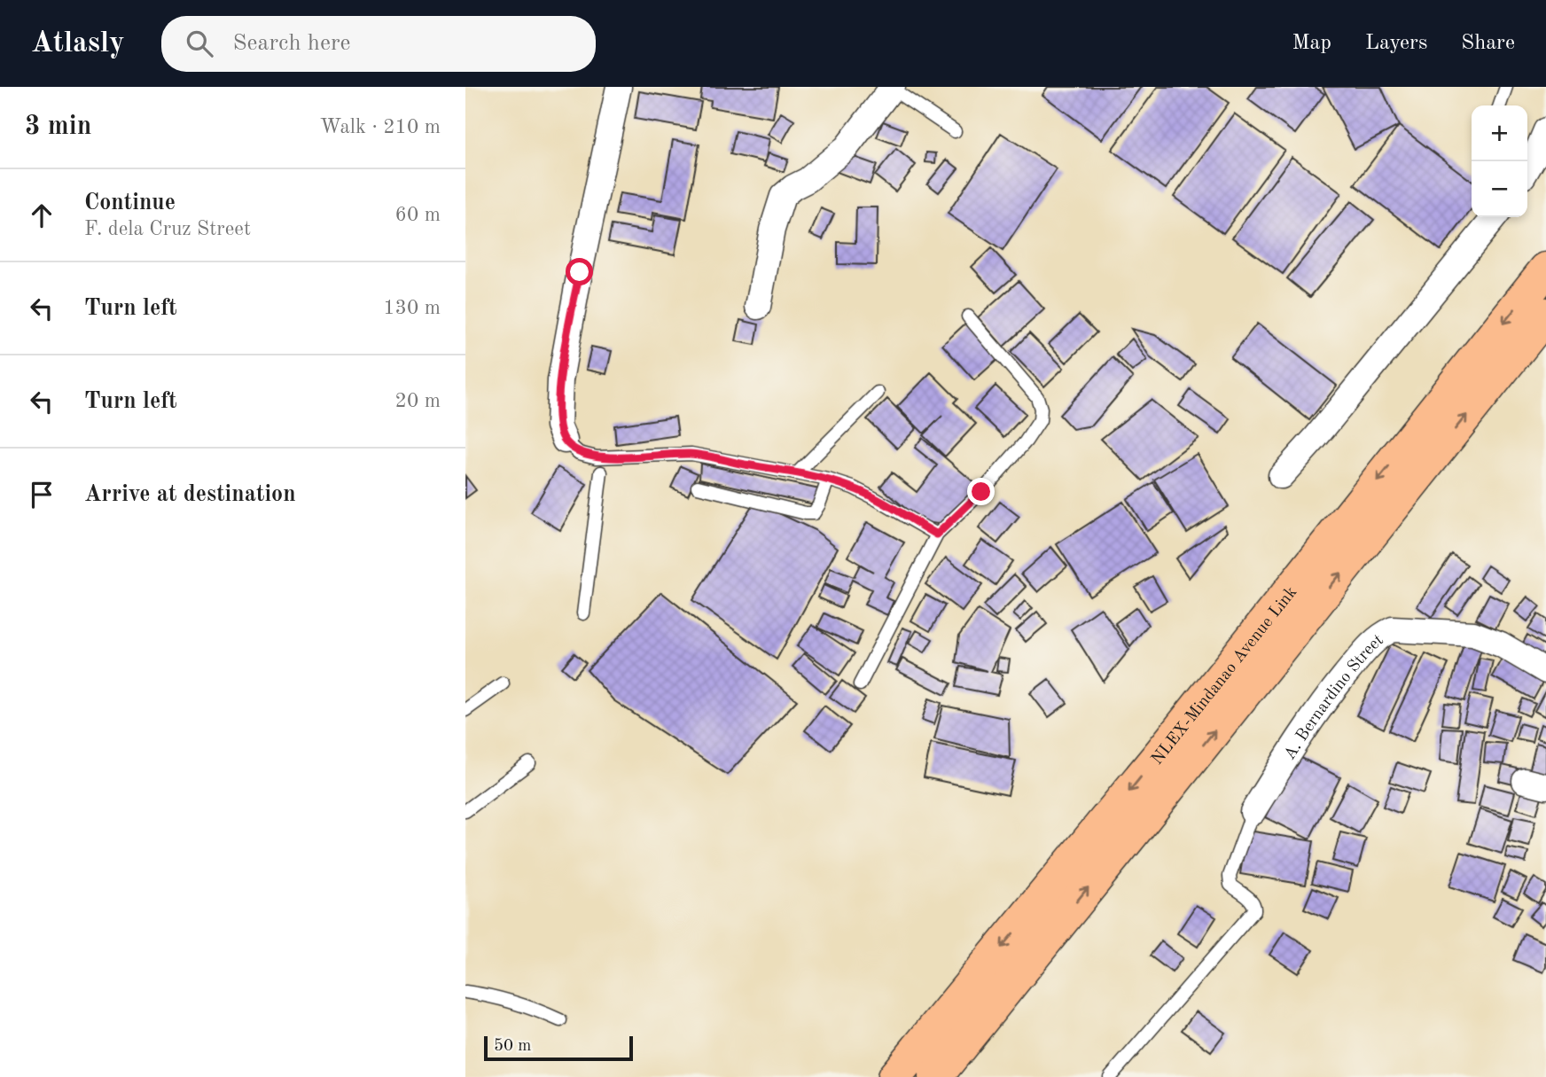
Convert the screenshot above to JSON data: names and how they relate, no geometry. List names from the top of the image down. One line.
{"streets":{"highway":["NLEX-Mindanao Avenue Link"],"street":["A. Bernardino Street"]},"scale_bar":"50 m","page":{"header":"Atlasly","search":"Search here","nav":["Map","Layers","Share"],"heading":["3 min","Walk · 210 m"],"map_buttons":["+","−"],"list":[["Continue","F. dela Cruz Street","60 m"],["Turn left","130 m"],["Turn left","20 m"],"Arrive at destination"],"scale":"50 m"}}
